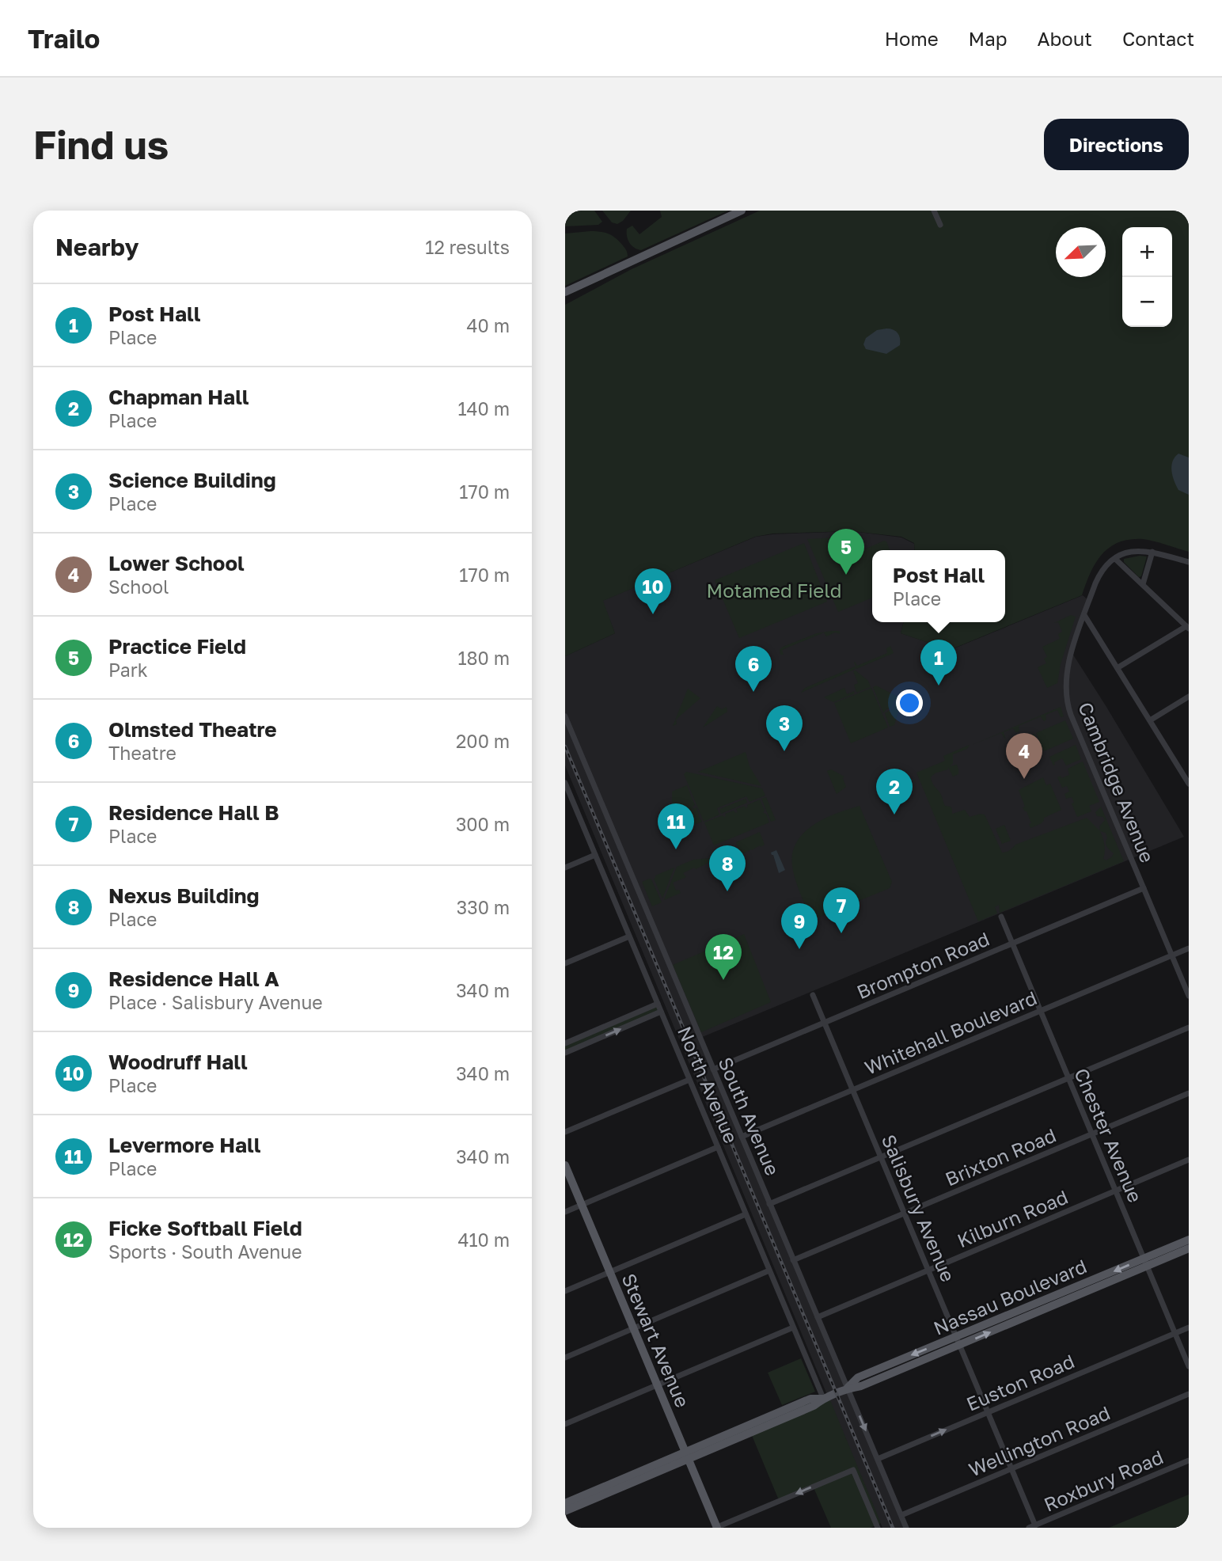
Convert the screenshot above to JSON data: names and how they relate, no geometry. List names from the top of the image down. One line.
{"streets":{"main road":["Nassau Boulevard","Stewart Avenue"],"street":["Cambridge Avenue","Brompton Road","Whitehall Boulevard","North Avenue","South Avenue","Chester Avenue","Brixton Road","Salisbury Avenue","Kilburn Road","Euston Road","Wellington Road","Roxbury Road"]},"crossings":[["Cambridge Avenue","Brompton Road"],["Cambridge Avenue","Whitehall Boulevard"],["Brompton Road","South Avenue"],["Brompton Road","Chester Avenue"],["Brompton Road","Salisbury Avenue"],["Whitehall Boulevard","South Avenue"],["Whitehall Boulevard","Chester Avenue"],["Whitehall Boulevard","Salisbury Avenue"],["North Avenue","Nassau Boulevard"],["South Avenue","Brixton Road"],["South Avenue","Kilburn Road"],["South Avenue","Nassau Boulevard"],["South Avenue","Euston Road"],["South Avenue","Wellington Road"],["Chester Avenue","Brixton Road"],["Chester Avenue","Kilburn Road"],["Chester Avenue","Nassau Boulevard"],["Chester Avenue","Euston Road"],["Brixton Road","Salisbury Avenue"],["Salisbury Avenue","Kilburn Road"],["Salisbury Avenue","Nassau Boulevard"],["Salisbury Avenue","Euston Road"],["Salisbury Avenue","Wellington Road"],["Salisbury Avenue","Roxbury Road"],["Nassau Boulevard","Stewart Avenue"]],"one_way":["Euston Road"],"parks":["Motamed Field"],"north":"bottom left","page":{"header":"Trailo","nav":["Home","Map","About","Contact"],"buttons":"Directions","title":"Find us","heading":["Nearby","12 results"],"map_buttons":["+","−"],"list":[{"mark":"1","name":"Post Hall","note":"Place","value":"40 m"},{"mark":"2","name":"Chapman Hall","note":"Place","value":"140 m"},{"mark":"3","name":"Science Building","note":"Place","value":"170 m"},{"mark":"4","name":"Lower School","note":"School","value":"170 m"},{"mark":"5","name":"Practice Field","note":"Park","value":"180 m"},{"mark":"6","name":"Olmsted Theatre","note":"Theatre","value":"200 m"},{"mark":"7","name":"Residence Hall B","note":"Place","value":"300 m"},{"mark":"8","name":"Nexus Building","note":"Place","value":"330 m"},{"mark":"9","name":"Residence Hall A","note":"Place · Salisbury Avenue","value":"340 m"},{"mark":"10","name":"Woodruff Hall","note":"Place","value":"340 m"},{"mark":"11","name":"Levermore Hall","note":"Place","value":"340 m"},{"mark":"12","name":"Ficke Softball Field","note":"Sports · South Avenue","value":"410 m"}],"pins":["5","10","1","6","3","4","2","11","8","7","9","12"],"popup":["Post Hall","Place"]}}
